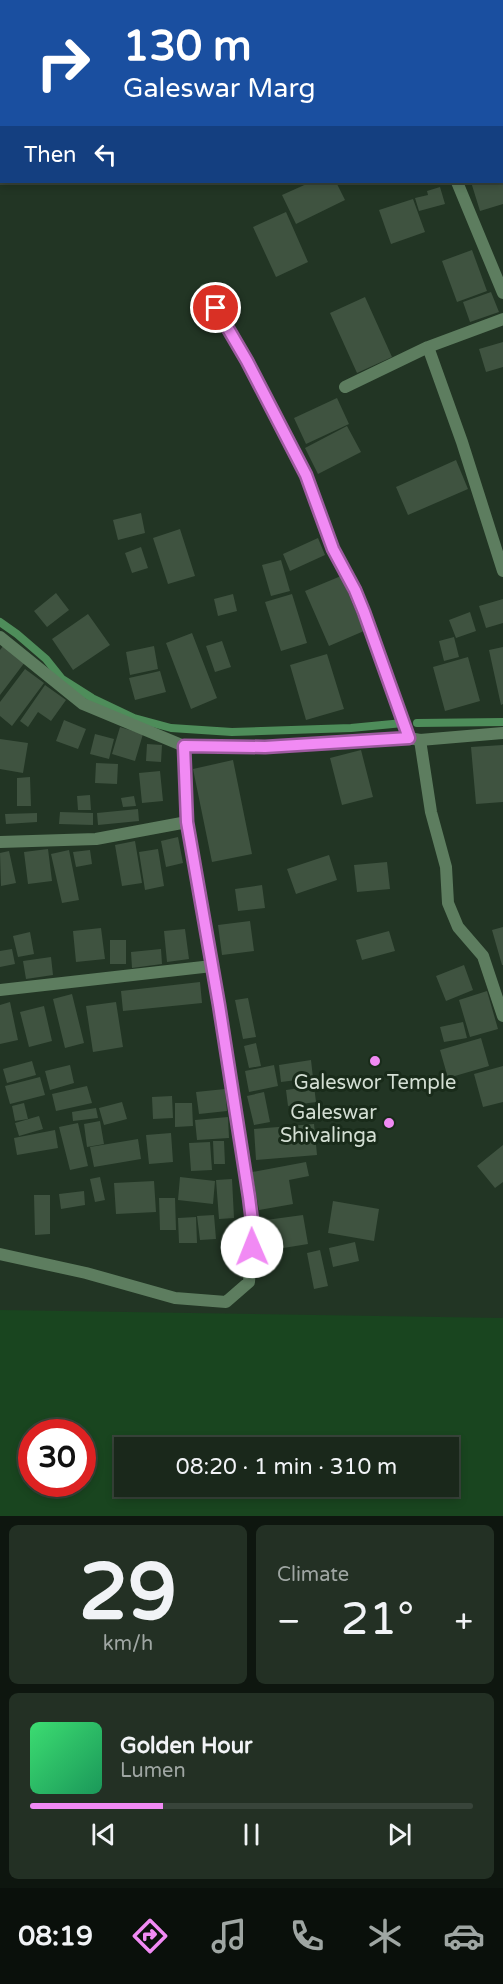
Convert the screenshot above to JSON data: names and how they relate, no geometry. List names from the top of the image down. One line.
{"places":["Galeswor Temple","Galeswar Shivalinga"],"page":{"turn":["130 m","Galeswar Marg"],"then":"Then","limit":"30","trip":"08:20 · 1 min · 310 m","tile":[["29","km/h"],"Climate"],"heat":["−","21°","+"],"song":["Golden Hour","Lumen"],"tabs":"08:19"}}
